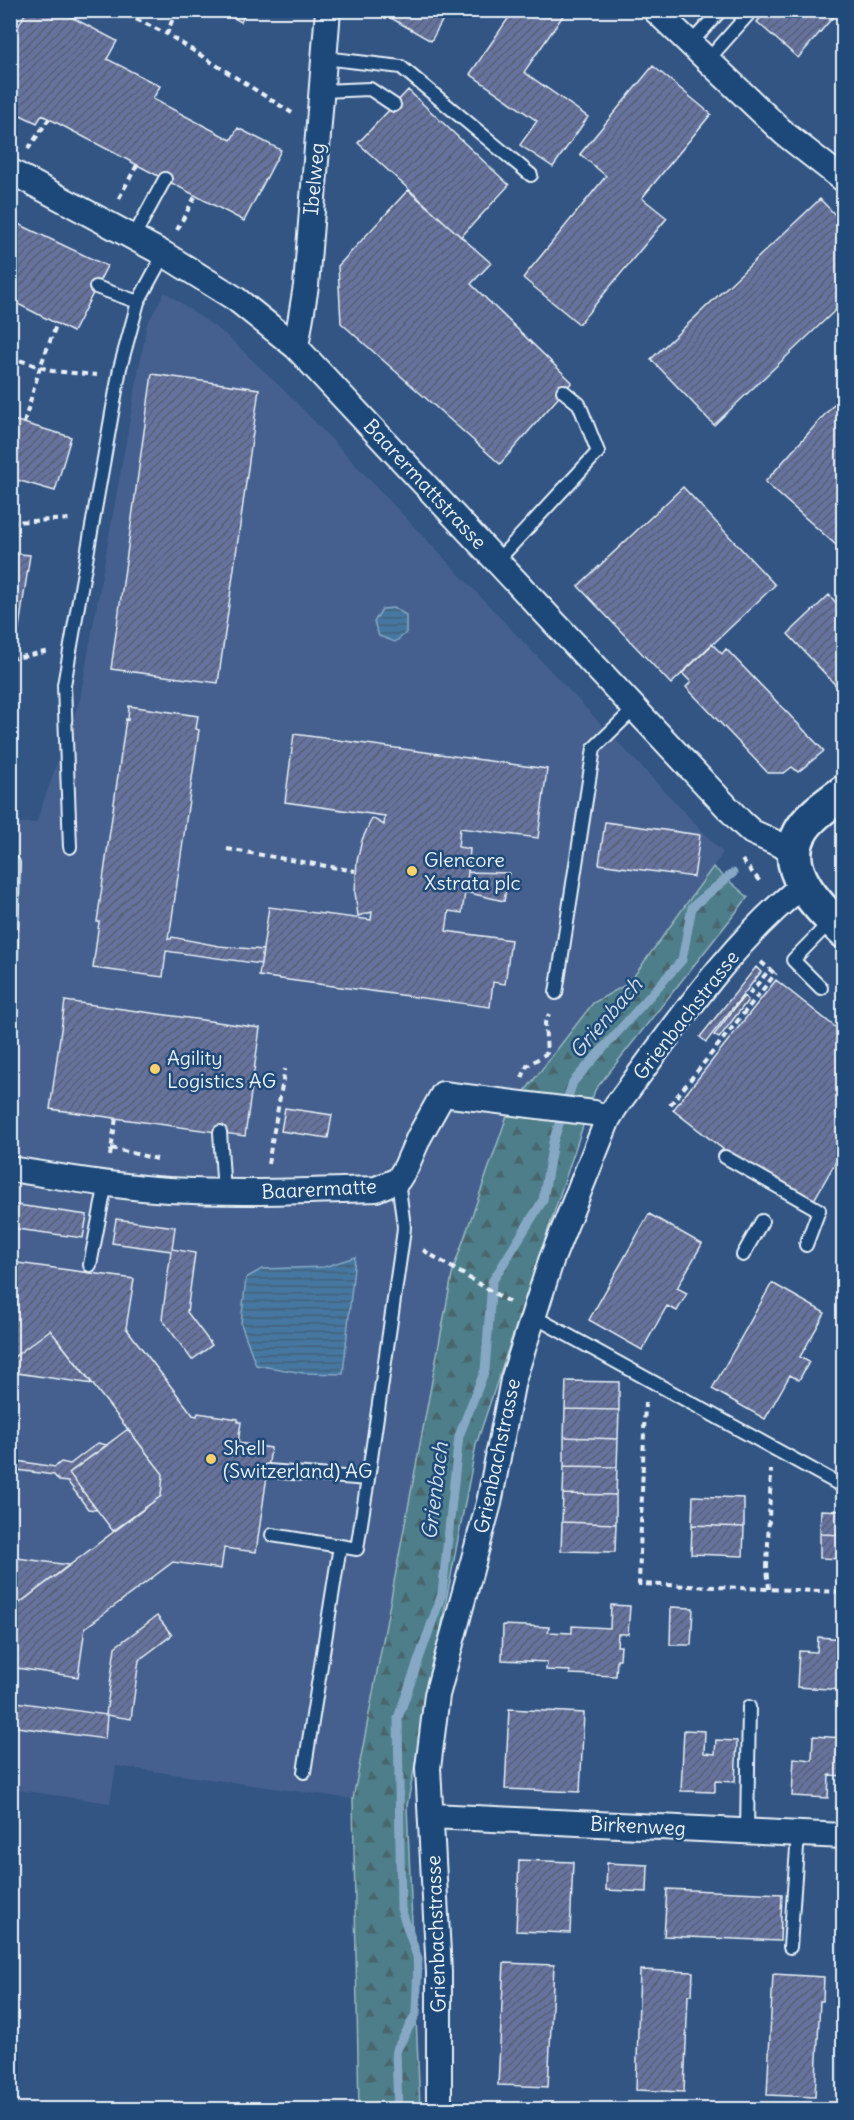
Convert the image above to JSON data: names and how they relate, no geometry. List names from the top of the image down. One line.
{"streets":{"street":["Ibelweg","Baarermattstrasse","Grienbachstrasse","Baarermatte","Birkenweg"]},"crossings":[["Ibelweg","Baarermattstrasse"],["Grienbachstrasse","Baarermatte"],["Grienbachstrasse","Birkenweg"]],"water":["Grienbach"],"places":["Glencore Xstrata plc","Agility Logistics AG","Shell (Switzerland) AG"]}
